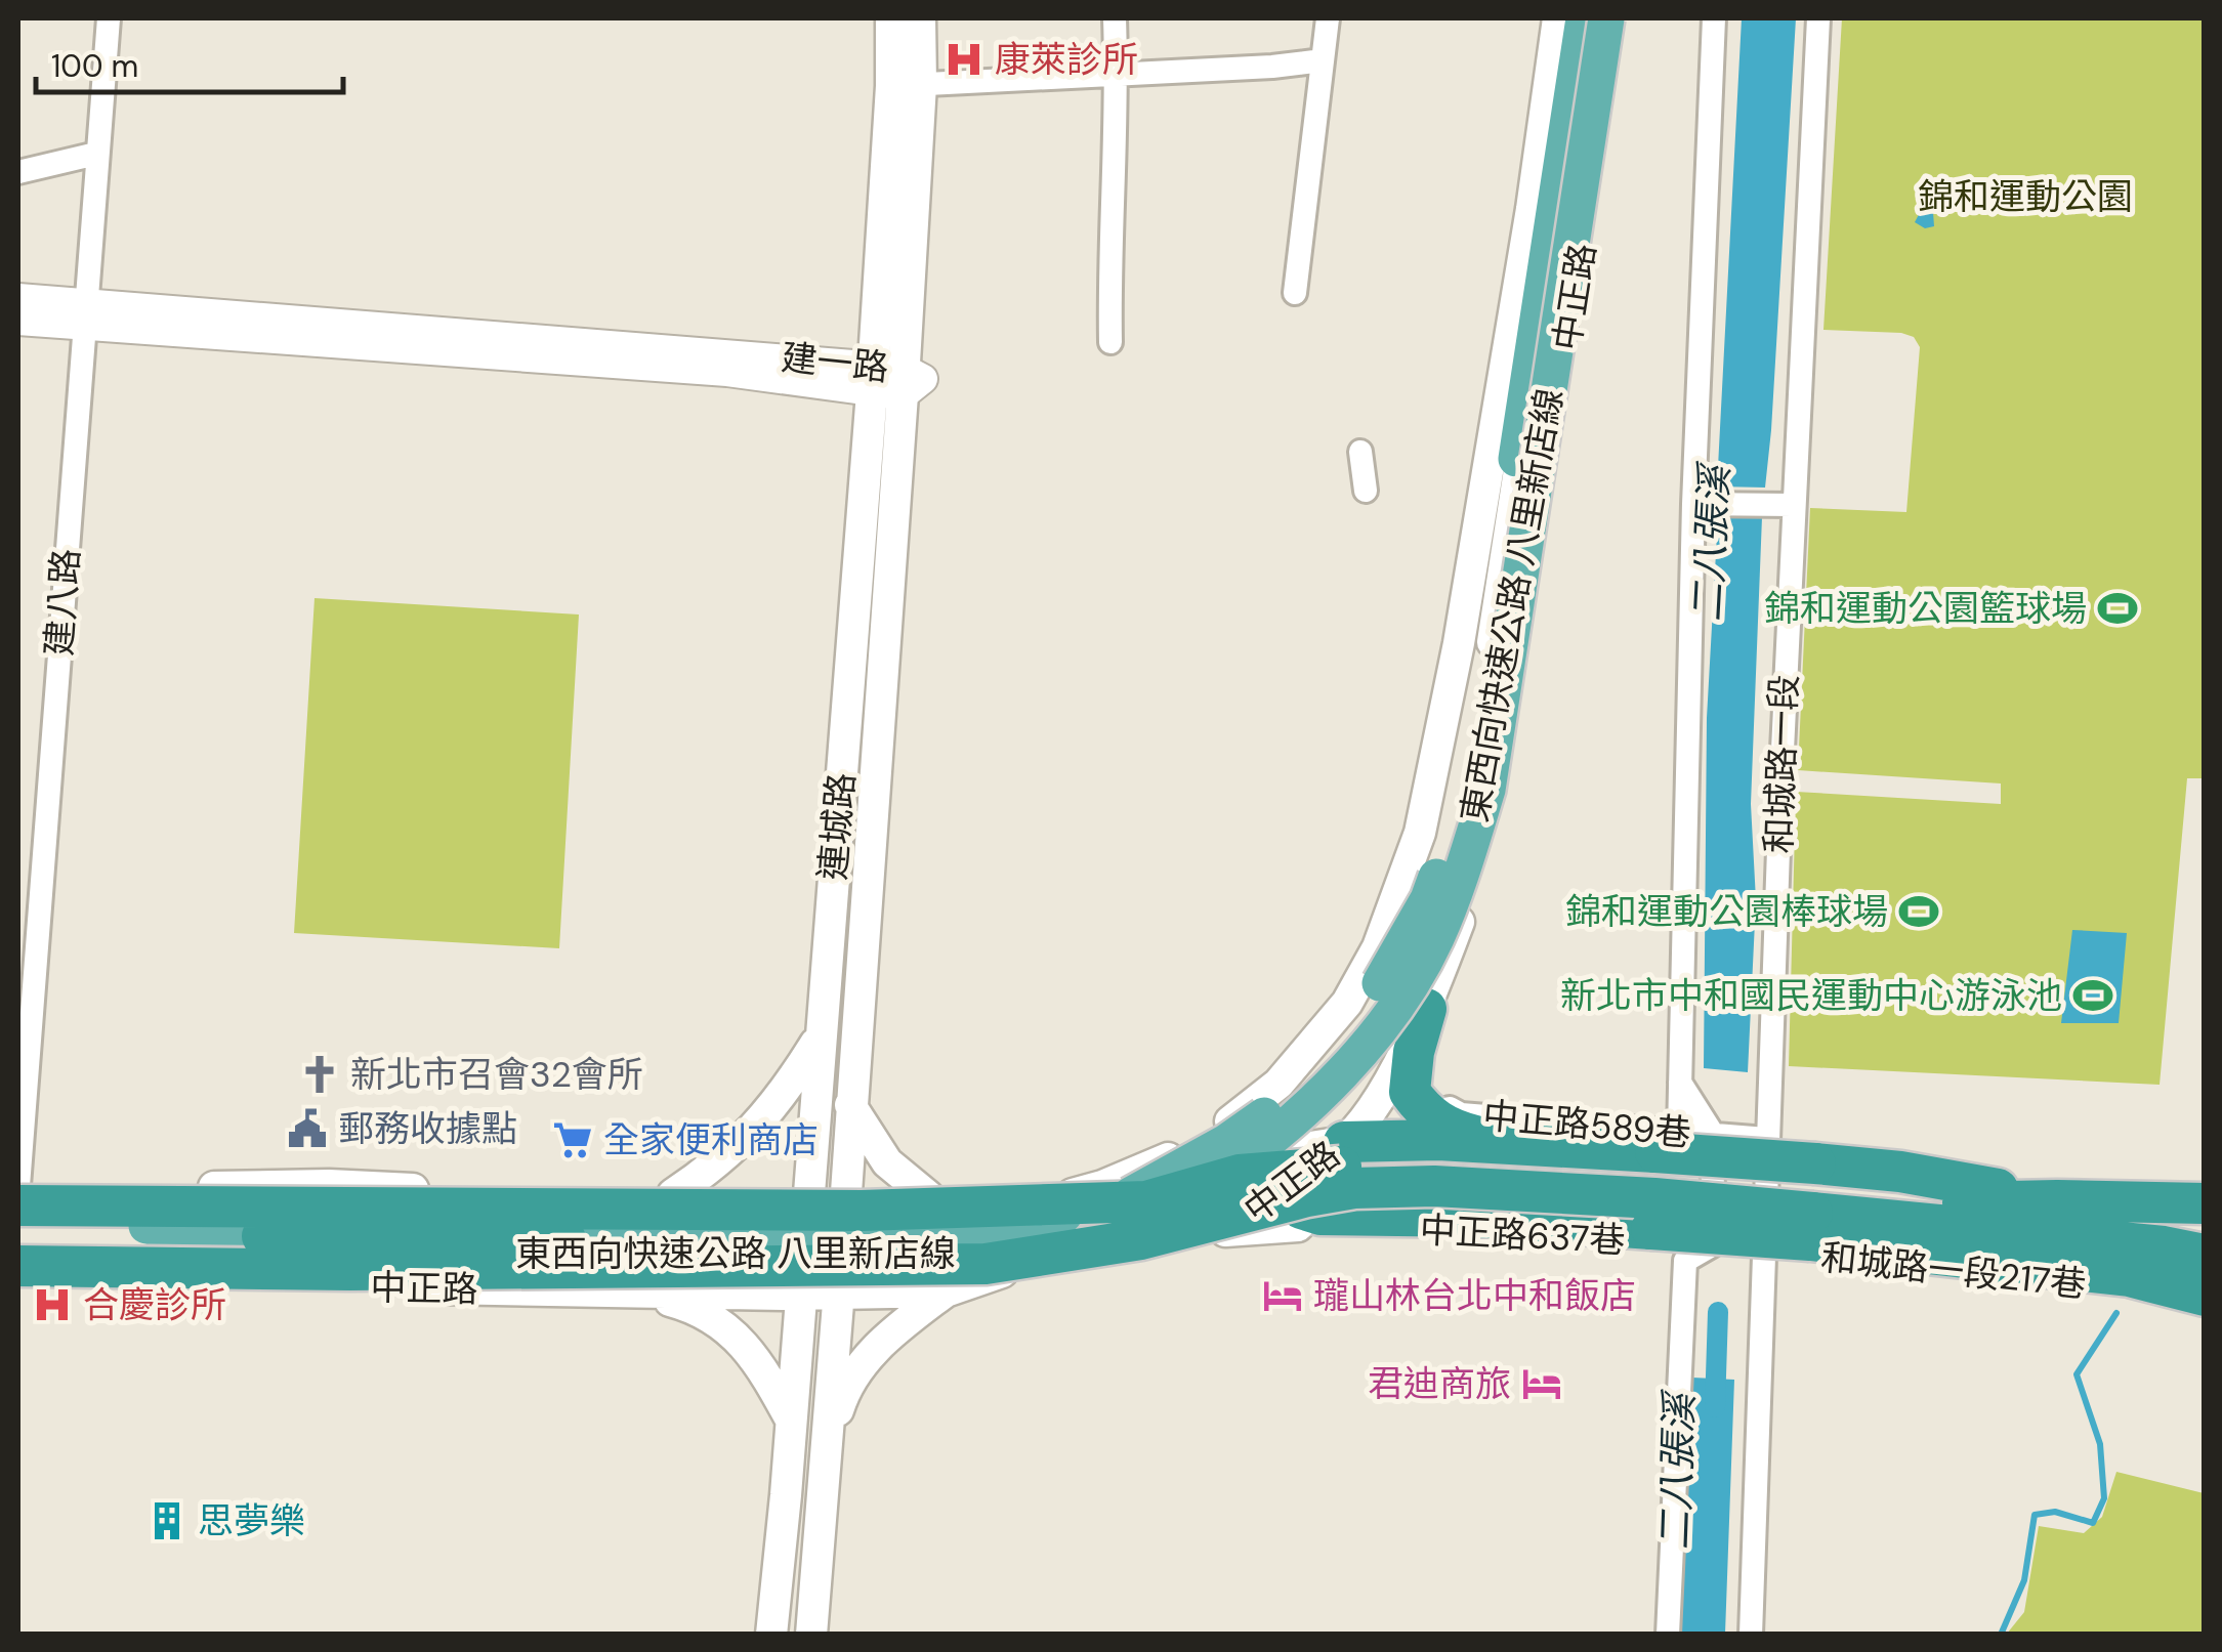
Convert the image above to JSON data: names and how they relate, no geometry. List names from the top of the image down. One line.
{"streets":{"highway":["東西向快速公路 八里新店線"],"main road":["中正路","連城路"],"street":["建一路","建八路","和城路一段","中正路589巷","中正路637巷","和城路一段217巷"]},"crossings":[["中正路","建八路"],["中正路","東西向快速公路 八里新店線"],["中正路","連城路"],["中正路","中正路589巷"],["中正路","中正路637巷"],["建一路","建八路"],["建一路","連城路"],["和城路一段","中正路589巷"],["和城路一段","中正路637巷"],["和城路一段","和城路一段217巷"],["中正路637巷","和城路一段217巷"]],"water":["二八張溪"],"parks":["錦和運動公園"],"places":{"hospital":["康萊診所","合慶診所"],"sports":["錦和運動公園籃球場","錦和運動公園棒球場","新北市中和國民運動中心游泳池"],"church":["新北市召會32會所"],"public building":["郵務收據點"],"supermarket":["全家便利商店"],"hotel":["瓏山林台北中和飯店","君迪商旅"],"building":["思夢樂"]},"scale_bar":"100 m"}
